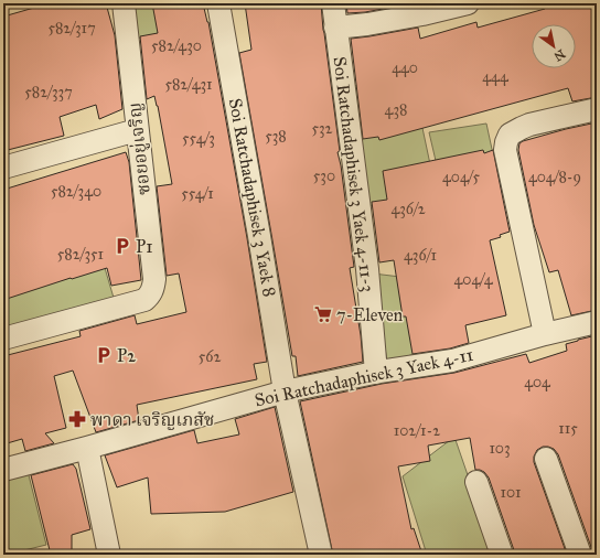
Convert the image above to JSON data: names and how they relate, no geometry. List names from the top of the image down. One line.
{"streets":{"street":["ซอยอยู่เจริญ","Soi Ratchadaphisek 3 Yaek 4-11-3","Soi Ratchadaphisek 3 Yaek 8","Soi Ratchadaphisek 3 Yaek 4-11"]},"crossings":[["Soi Ratchadaphisek 3 Yaek 4-11-3","Soi Ratchadaphisek 3 Yaek 4-11"],["Soi Ratchadaphisek 3 Yaek 8","Soi Ratchadaphisek 3 Yaek 4-11"]],"places":{"parking":["P1","P2"],"supermarket":["7-Eleven"],"pharmacy":["พาดา เจริญเภสัช"]},"house_numbers":["582/317","582/430","440","444","582/431","582/337","438","532","538","554/3","530","404/5","404/8-9","582/340","554/1","436/2","582/351","436/1","404/4","562","404","115","102/1-2","103","101"],"north":"bottom right"}
